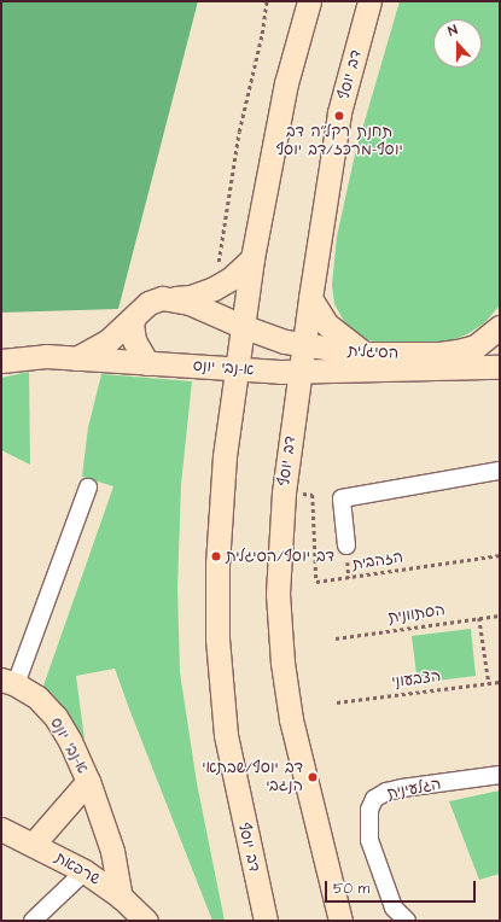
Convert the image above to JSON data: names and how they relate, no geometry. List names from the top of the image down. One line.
{"streets":{"main road":["דב יוסף","הסיגלית","א-נבי יונס","שרפאת"],"street":["הגלעינית"],"path":["הזהבית","הסתוונית","הצבעוני"]},"crossings":[["דב יוסף","הסיגלית"],["דב יוסף","א-נבי יונס"],["דב יוסף","הזהבית"],["הסיגלית","א-נבי יונס"],["א-נבי יונס","שרפאת"]],"places":["תחנת רקל״ה דב יוסף-מרכז/דב יוסף","דב יוסף/הסיגלית","דב יוסף/שבתאי הנגבי"],"scale_bar":"50 m","north":"top"}
